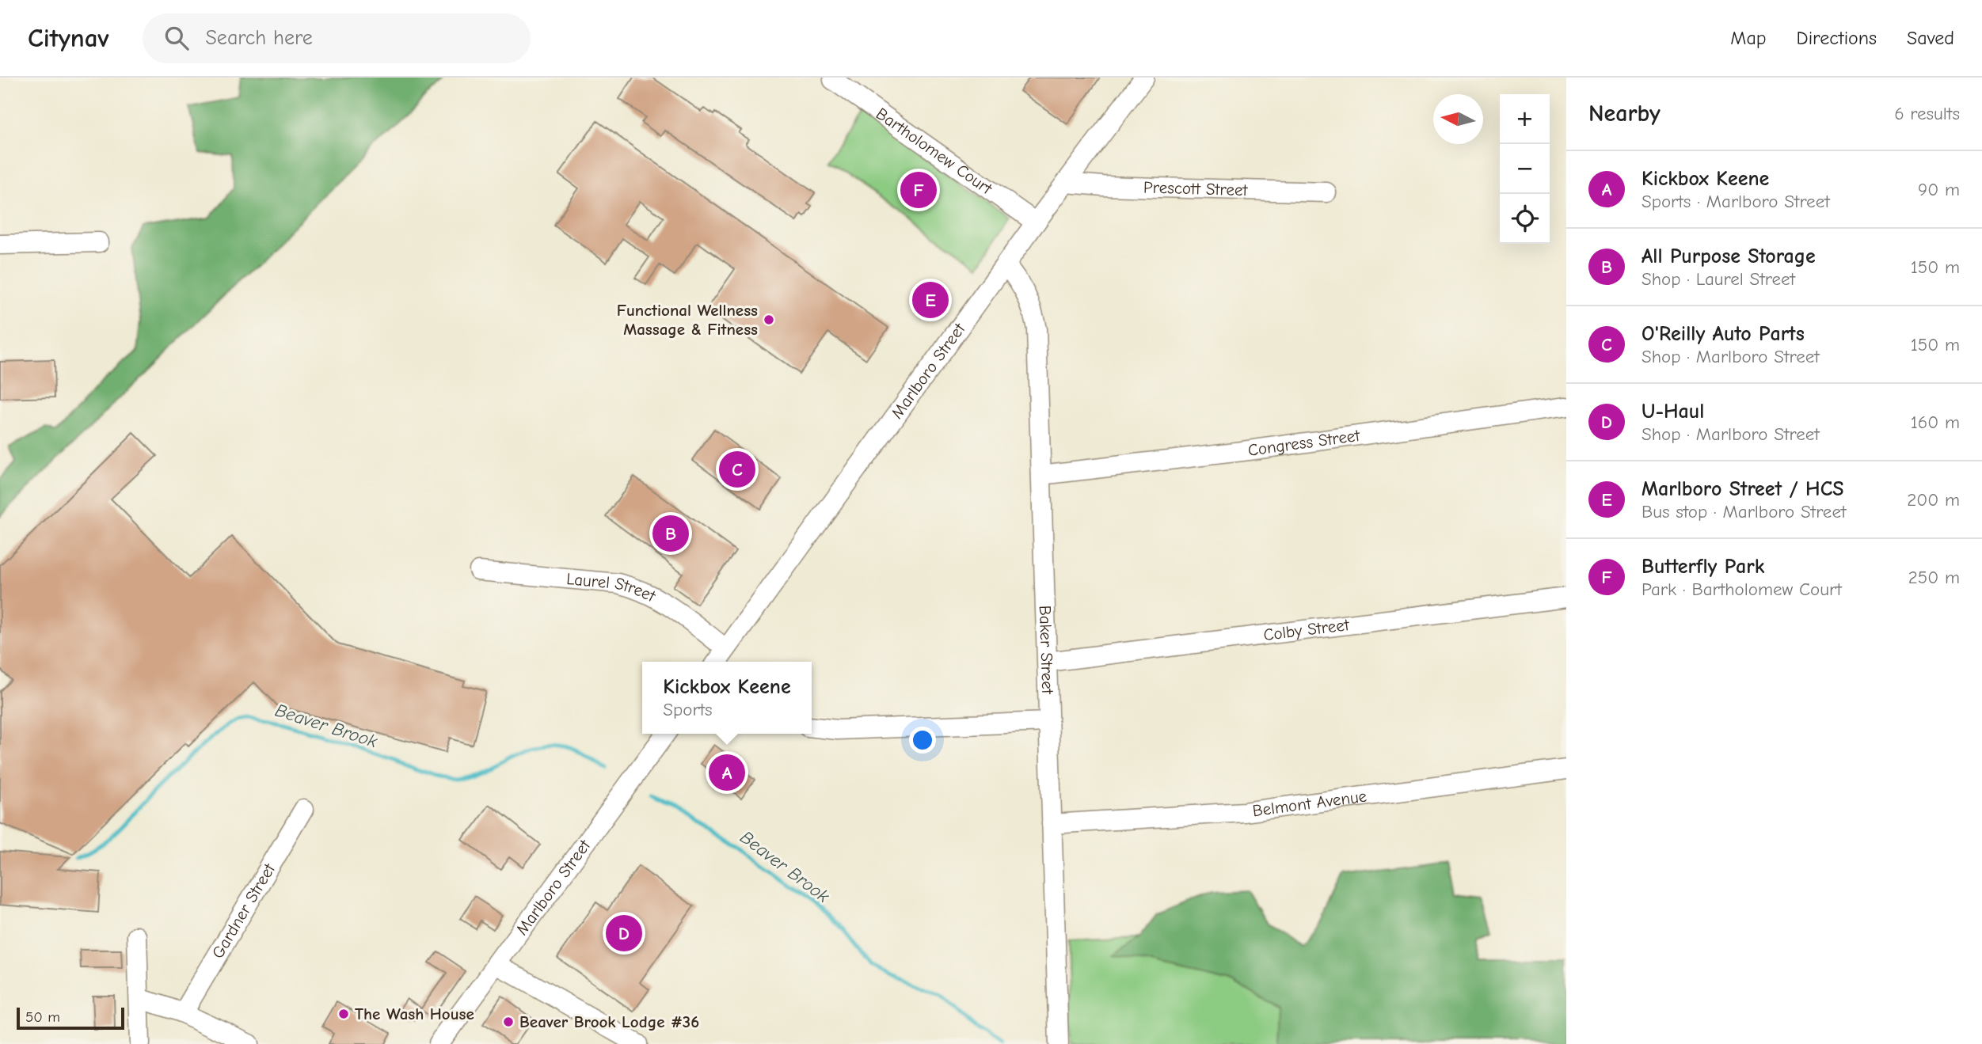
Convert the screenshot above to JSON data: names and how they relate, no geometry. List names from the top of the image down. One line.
{"streets":{"street":["Bartholomew Court","Prescott Street","Marlboro Street","Congress Street","Laurel Street","Colby Street","Baker Street","Belmont Avenue","Gardner Street"]},"crossings":[["Bartholomew Court","Marlboro Street"],["Prescott Street","Marlboro Street"],["Marlboro Street","Laurel Street"],["Marlboro Street","Baker Street"],["Congress Street","Baker Street"],["Colby Street","Baker Street"],["Baker Street","Belmont Avenue"]],"water":["Beaver Brook"],"places":["Functional Wellness Massage & Fitness","The Wash House","Beaver Brook Lodge #36"],"scale_bar":"50 m","north":"left","page":{"header":"Citynav","search":"Search here","nav":["Map","Directions","Saved"],"heading":["Nearby","6 results"],"map_buttons":["+","−"],"list":[{"mark":"A","name":"Kickbox Keene","note":"Sports · Marlboro Street","value":"90 m"},{"mark":"B","name":"All Purpose Storage","note":"Shop · Laurel Street","value":"150 m"},{"mark":"C","name":"O'Reilly Auto Parts","note":"Shop · Marlboro Street","value":"150 m"},{"mark":"D","name":"U-Haul","note":"Shop · Marlboro Street","value":"160 m"},{"mark":"E","name":"Marlboro Street / HCS","note":"Bus stop · Marlboro Street","value":"200 m"},{"mark":"F","name":"Butterfly Park","note":"Park · Bartholomew Court","value":"250 m"}],"pins":["F","E","C","B","A","D"],"popup":["Kickbox Keene","Sports"],"scale":"50 m"}}
